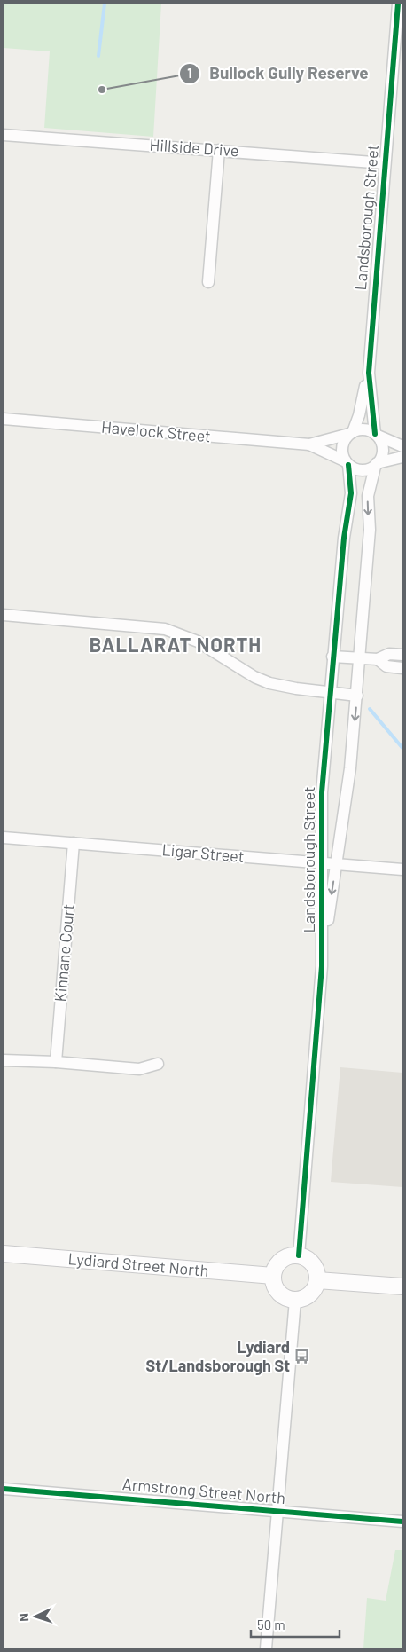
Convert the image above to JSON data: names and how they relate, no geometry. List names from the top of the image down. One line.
{"streets":{"street":["Hillside Drive","Landsborough Street","Havelock Street","Ligar Street","Kinnane Court","Lydiard Street North","Armstrong Street North"]},"crossings":[["Hillside Drive","Landsborough Street"],["Landsborough Street","Havelock Street"],["Landsborough Street","Ligar Street"],["Landsborough Street","Lydiard Street North"],["Ligar Street","Kinnane Court"]],"districts":["BALLARAT NORTH"],"places":{"other":["Bullock Gully Reserve"],"bus stop":["Lydiard St/Landsborough St"]},"scale_bar":"50 m","north":"left"}
